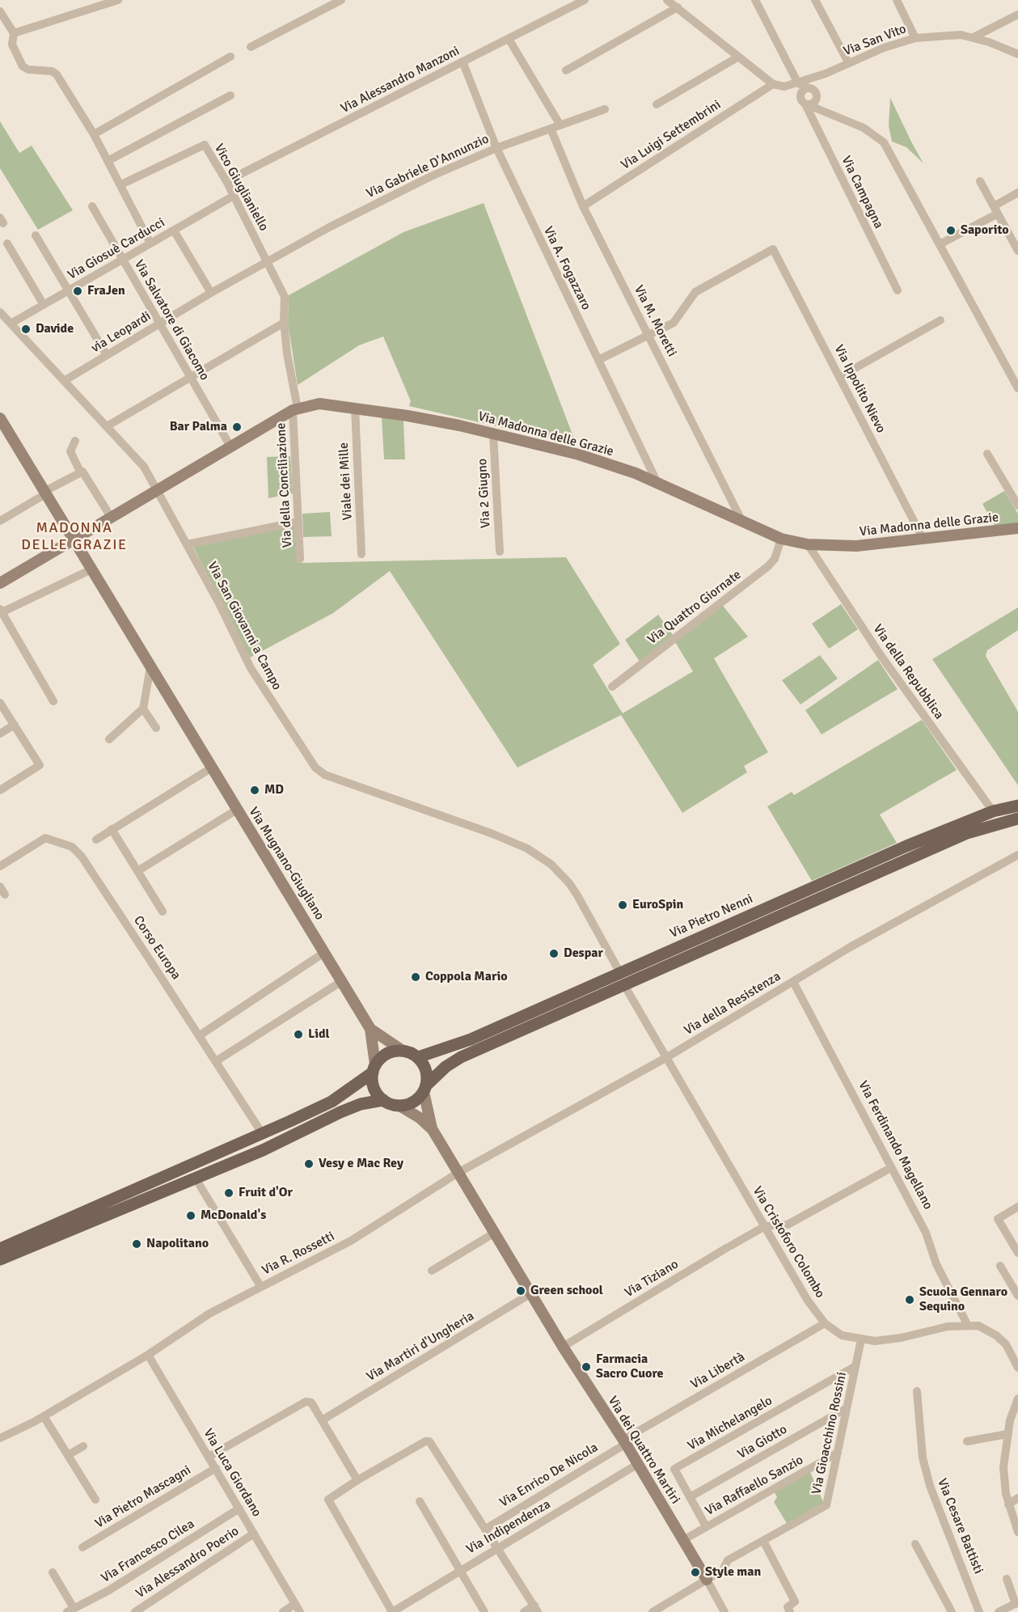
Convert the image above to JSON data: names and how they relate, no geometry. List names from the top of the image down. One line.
{"streets":{"main road":["Via Pietro Nenni"],"street":["Via San Vito","Via Alessandro Manzoni","Via Luigi Settembrini","Via Gabriele D'Annunzio","Vico Giuglianiello","Via Campagna","Via Giosuè Carducci","Via A. Fogazzaro","Via Salvatore di Giacomo","Via M. Moretti","via Leopardi","Via Ippolito Nievo","Via Madonna delle Grazie","Viale dei Mille","Via della Conciliazione","Via 2 Giugno","Via Quattro Giornate","Via San Giovanni a Campo","Via della Repubblica","Via Mugnano-Giugliano","Corso Europa","Via della Resistenza","Via Ferdinando Magellano","Via Cristoforo Colombo","Via R. Rossetti","Via Tiziano","Via Martiri d'Ungheria","Via Libertà","Via Michelangelo","Via Gioacchino Rossini","Via Giotto","Via dei Quattro Martiri","Via Luca Giordano","Via Enrico De Nicola","Via Raffaello Sanzio","Via Pietro Mascagni","Via Cesare Battisti","Via Indipendenza","Via Francesco Cilea","Via Alessandro Poerio"]},"crossings":[["Via San Vito","Via Campagna"],["Via Alessandro Manzoni","Vico Giuglianiello"],["Via Alessandro Manzoni","Via A. Fogazzaro"],["Via Luigi Settembrini","Via M. Moretti"],["Via Gabriele D'Annunzio","Vico Giuglianiello"],["Via Gabriele D'Annunzio","Via A. Fogazzaro"],["Via Gabriele D'Annunzio","Via M. Moretti"],["Via Gabriele D'Annunzio","via Leopardi"],["Vico Giuglianiello","Via Giosuè Carducci"],["Vico Giuglianiello","via Leopardi"],["Vico Giuglianiello","Via Madonna delle Grazie"],["Vico Giuglianiello","Via della Conciliazione"],["Via Giosuè Carducci","Via Salvatore di Giacomo"],["Via Giosuè Carducci","Via San Giovanni a Campo"],["Via A. Fogazzaro","Via Madonna delle Grazie"],["Via Salvatore di Giacomo","via Leopardi"],["Via Salvatore di Giacomo","Via Madonna delle Grazie"],["Via M. Moretti","Via Ippolito Nievo"],["Via M. Moretti","Via Madonna delle Grazie"],["via Leopardi","Via San Giovanni a Campo"],["Via Ippolito Nievo","Via Madonna delle Grazie"],["Via Madonna delle Grazie","Viale dei Mille"],["Via Madonna delle Grazie","Via della Conciliazione"],["Via Madonna delle Grazie","Via 2 Giugno"],["Via Madonna delle Grazie","Via Quattro Giornate"],["Via Madonna delle Grazie","Via San Giovanni a Campo"],["Via Madonna delle Grazie","Via della Repubblica"],["Via Madonna delle Grazie","Via Mugnano-Giugliano"],["Via San Giovanni a Campo","Via Pietro Nenni"],["Via della Repubblica","Via Pietro Nenni"],["Via Mugnano-Giugliano","Via Pietro Nenni"],["Via Mugnano-Giugliano","Via dei Quattro Martiri"],["Via Pietro Nenni","Via dei Quattro Martiri"],["Via della Resistenza","Via Ferdinando Magellano"],["Via della Resistenza","Via Cristoforo Colombo"],["Via della Resistenza","Via R. Rossetti"],["Via della Resistenza","Via dei Quattro Martiri"],["Via Ferdinando Magellano","Via Cristoforo Colombo"],["Via Cristoforo Colombo","Via Tiziano"],["Via Cristoforo Colombo","Via Libertà"],["Via Cristoforo Colombo","Via Gioacchino Rossini"],["Via R. Rossetti","Via dei Quattro Martiri"],["Via R. Rossetti","Via Luca Giordano"],["Via Tiziano","Via dei Quattro Martiri"],["Via Martiri d'Ungheria","Via dei Quattro Martiri"],["Via Libertà","Via dei Quattro Martiri"],["Via Libertà","Via Enrico De Nicola"],["Via Michelangelo","Via Gioacchino Rossini"],["Via Michelangelo","Via Giotto"],["Via Michelangelo","Via Raffaello Sanzio"],["Via Gioacchino Rossini","Via Giotto"],["Via Gioacchino Rossini","Via dei Quattro Martiri"],["Via Gioacchino Rossini","Via Raffaello Sanzio"],["Via dei Quattro Martiri","Via Enrico De Nicola"],["Via dei Quattro Martiri","Via Raffaello Sanzio"],["Via dei Quattro Martiri","Via Indipendenza"],["Via Luca Giordano","Via Pietro Mascagni"],["Via Luca Giordano","Via Francesco Cilea"],["Via Luca Giordano","Via Alessandro Poerio"]],"districts":["MADONNA DELLE GRAZIE"],"places":["Saporito","FraJen","Davide","Bar Palma","MD","EuroSpin","Despar","Coppola Mario","Lidl","Vesy e Mac Rey","Fruit d'Or","McDonald's","Napolitano","Green school","Scuola Gennaro Sequino","Farmacia Sacro Cuore","Style man"]}
